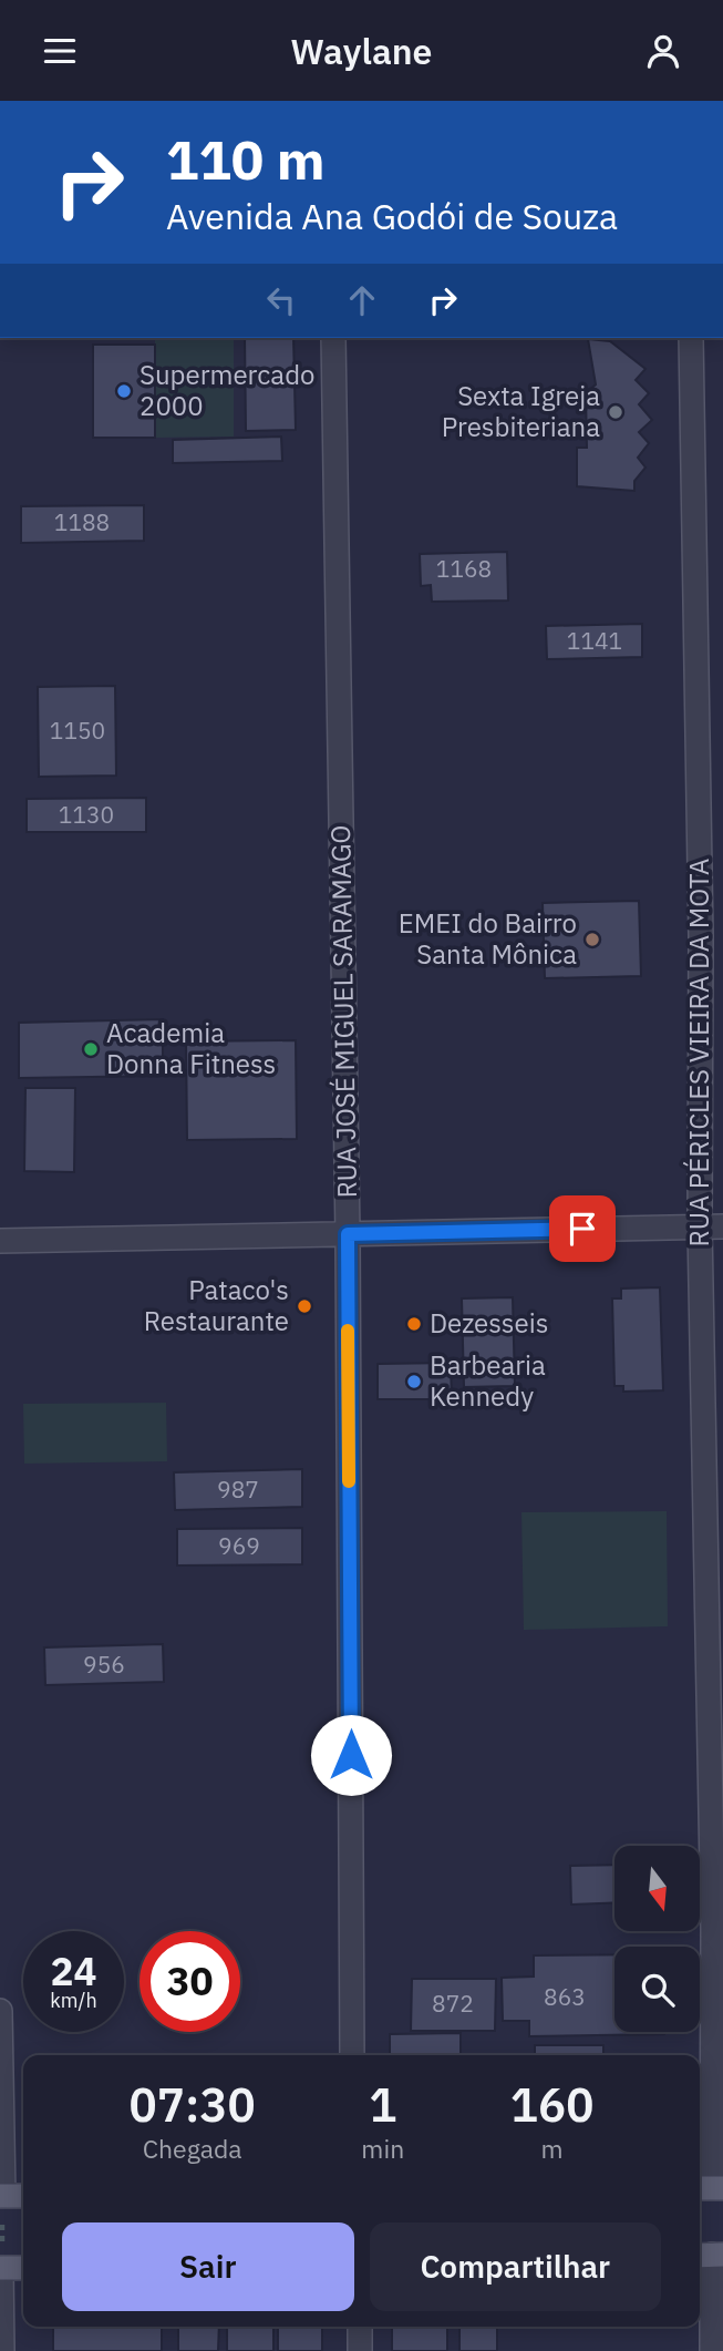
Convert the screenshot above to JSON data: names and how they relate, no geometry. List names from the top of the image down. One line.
{"streets":{"street":["RUA JOSÉ MIGUEL SARAMAGO","RUA PÉRICLES VIEIRA DA MOTA"]},"places":["Supermercado 2000","Sexta Igreja Presbiteriana","EMEI do Bairro Santa Mônica","Academia Donna Fitness","Pataco's Restaurante","Dezesseis","Barbearia Kennedy"],"house_numbers":["1188","1168","1141","1150","1130","987","969","956","863","872"],"north":"bottom","page":{"header":"Waylane","turn":["110 m","Avenida Ana Godói de Souza"],"speed":"24 km/h","limit":"30","eta":["07:30","Chegada","1","min","160","m"],"buttons":["Sair","Compartilhar"]}}
